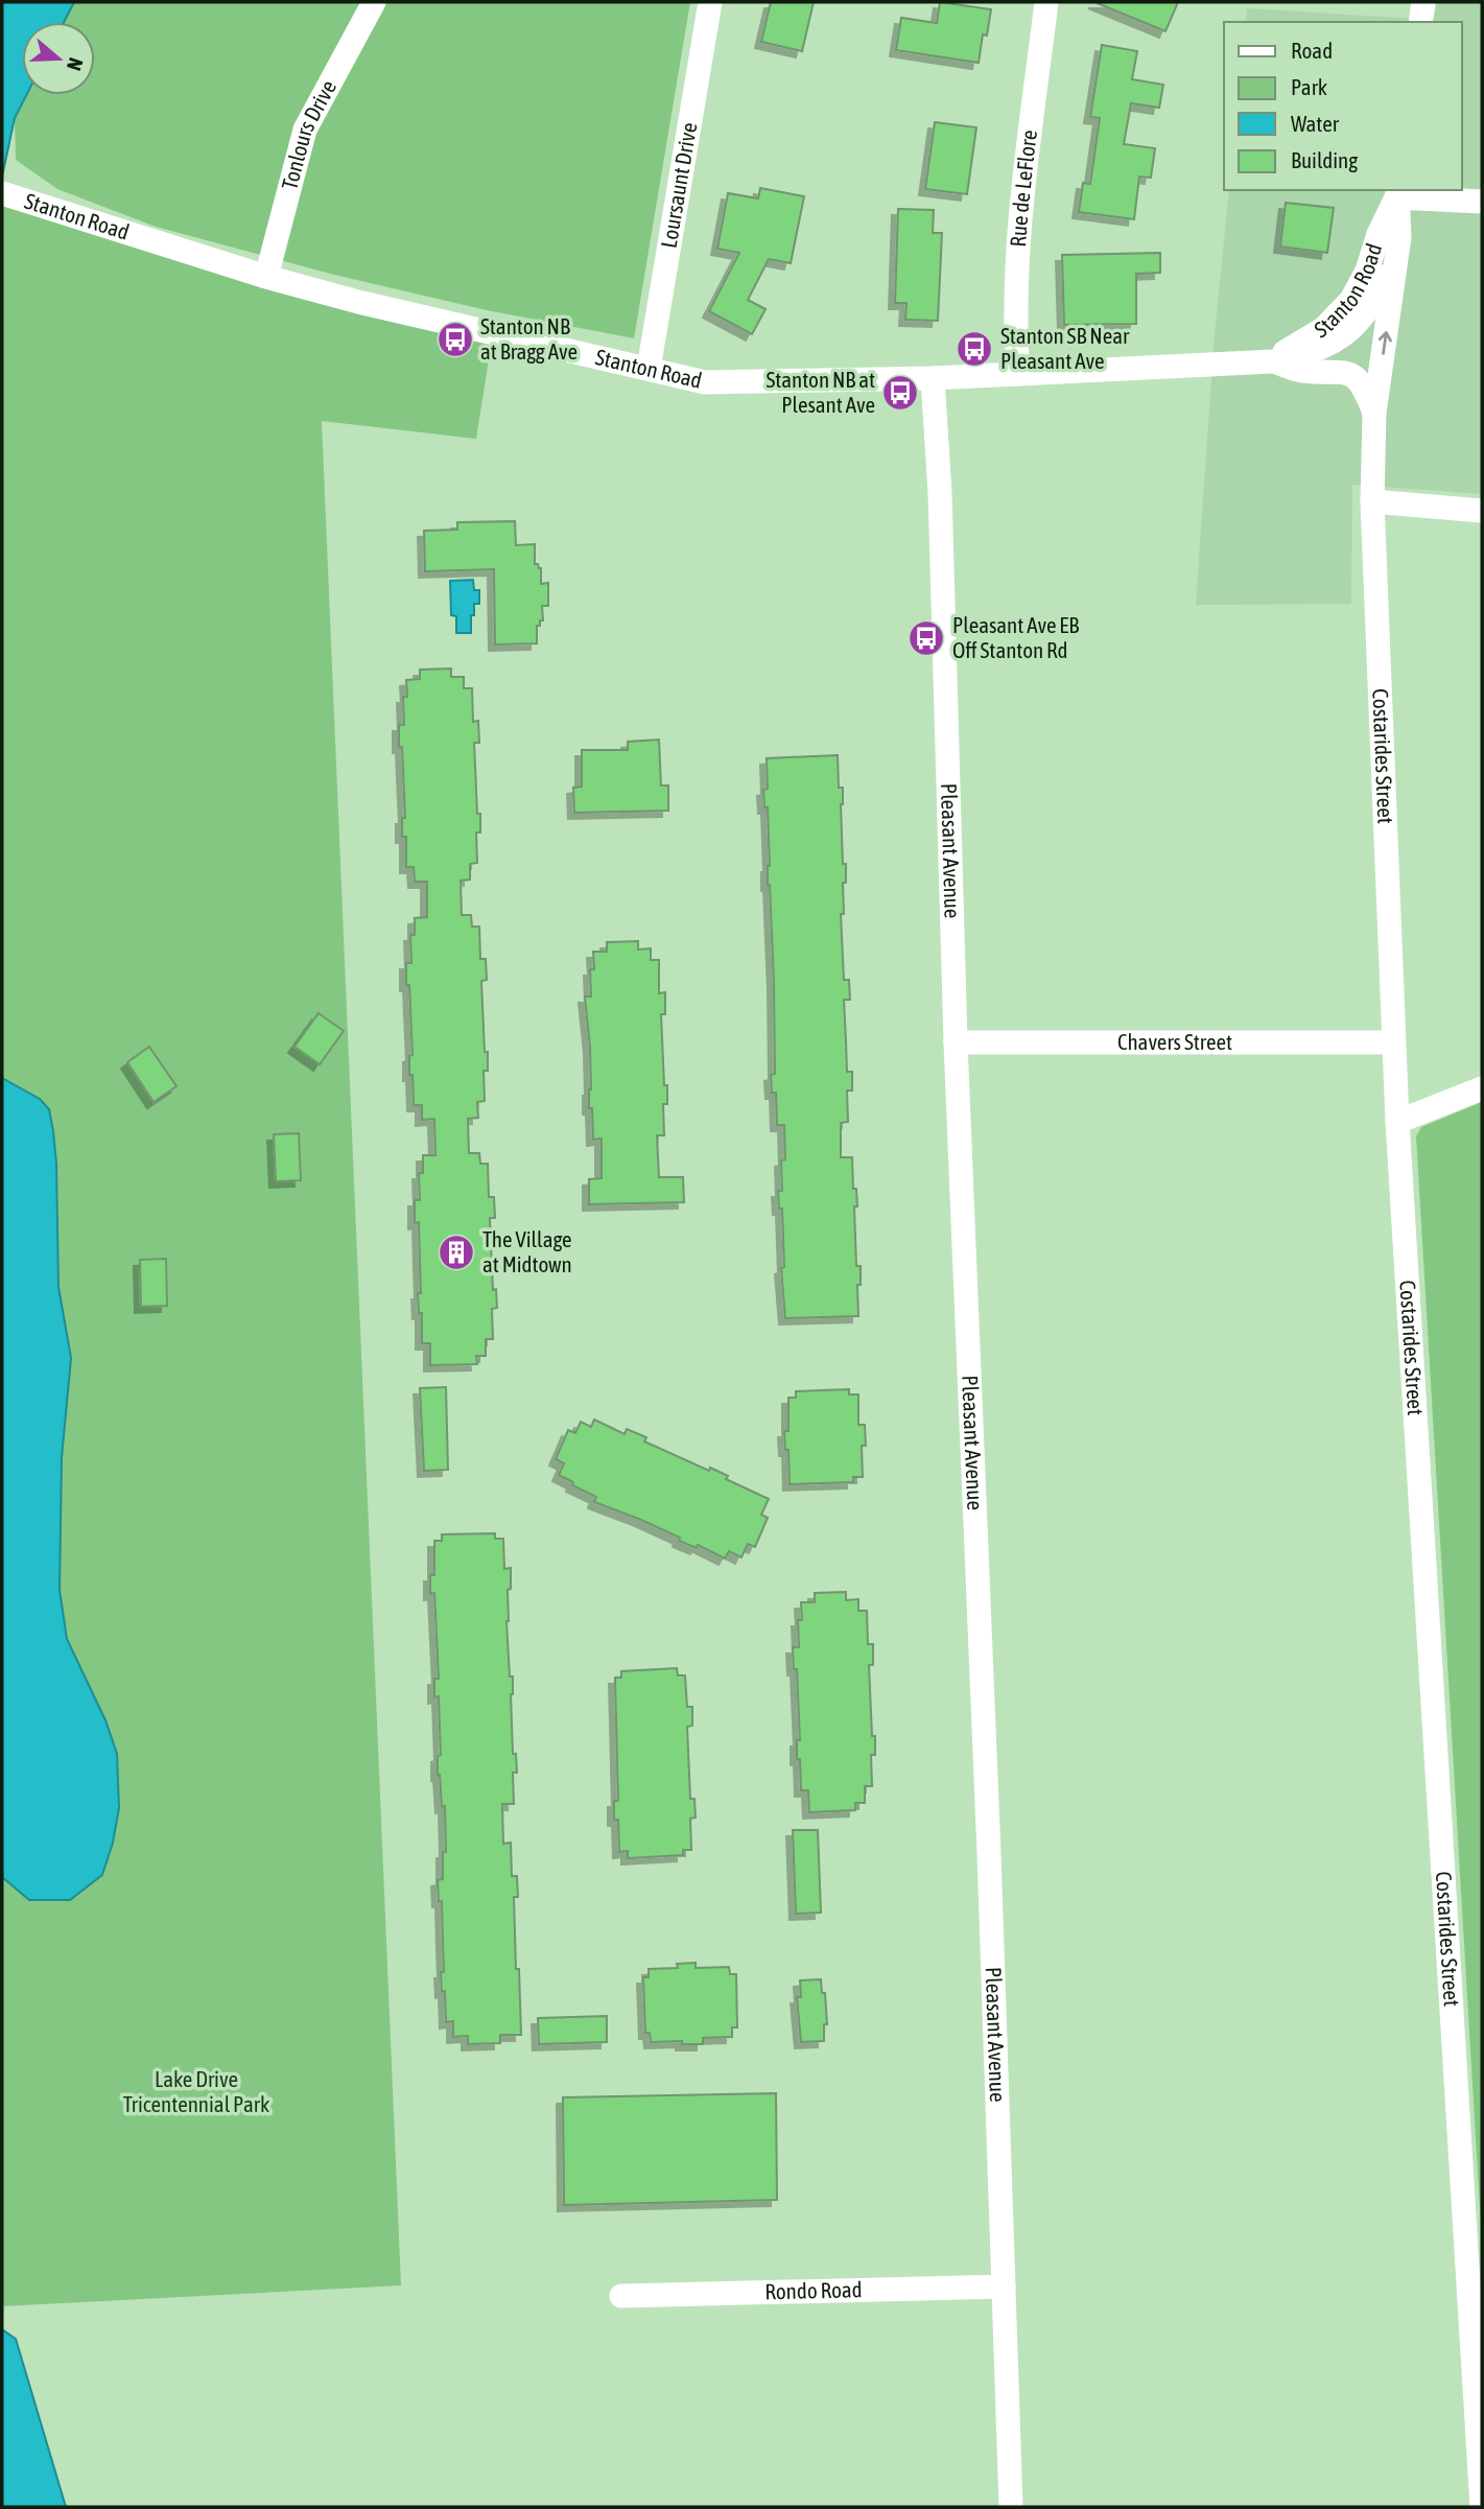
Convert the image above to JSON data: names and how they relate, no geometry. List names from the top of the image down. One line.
{"streets":{"street":["Tonlours Drive","Loursaunt Drive","Rue de LeFlore","Stanton Road","Costarides Street","Pleasant Avenue","Chavers Street","Rondo Road"]},"crossings":[["Tonlours Drive","Stanton Road"],["Loursaunt Drive","Stanton Road"],["Rue de LeFlore","Stanton Road"],["Stanton Road","Costarides Street"],["Stanton Road","Pleasant Avenue"],["Costarides Street","Chavers Street"],["Pleasant Avenue","Chavers Street"],["Pleasant Avenue","Rondo Road"]],"parks":["Lake Drive Tricentennial Park"],"places":{"bus stop":["Stanton NB at Bragg Ave","Stanton SB Near Pleasant Ave","Stanton NB at Plesant Ave","Pleasant Ave EB Off Stanton Rd"],"building":["The Village at Midtown"]},"legend":["Road","Park","Water","Building"],"north":"right"}
